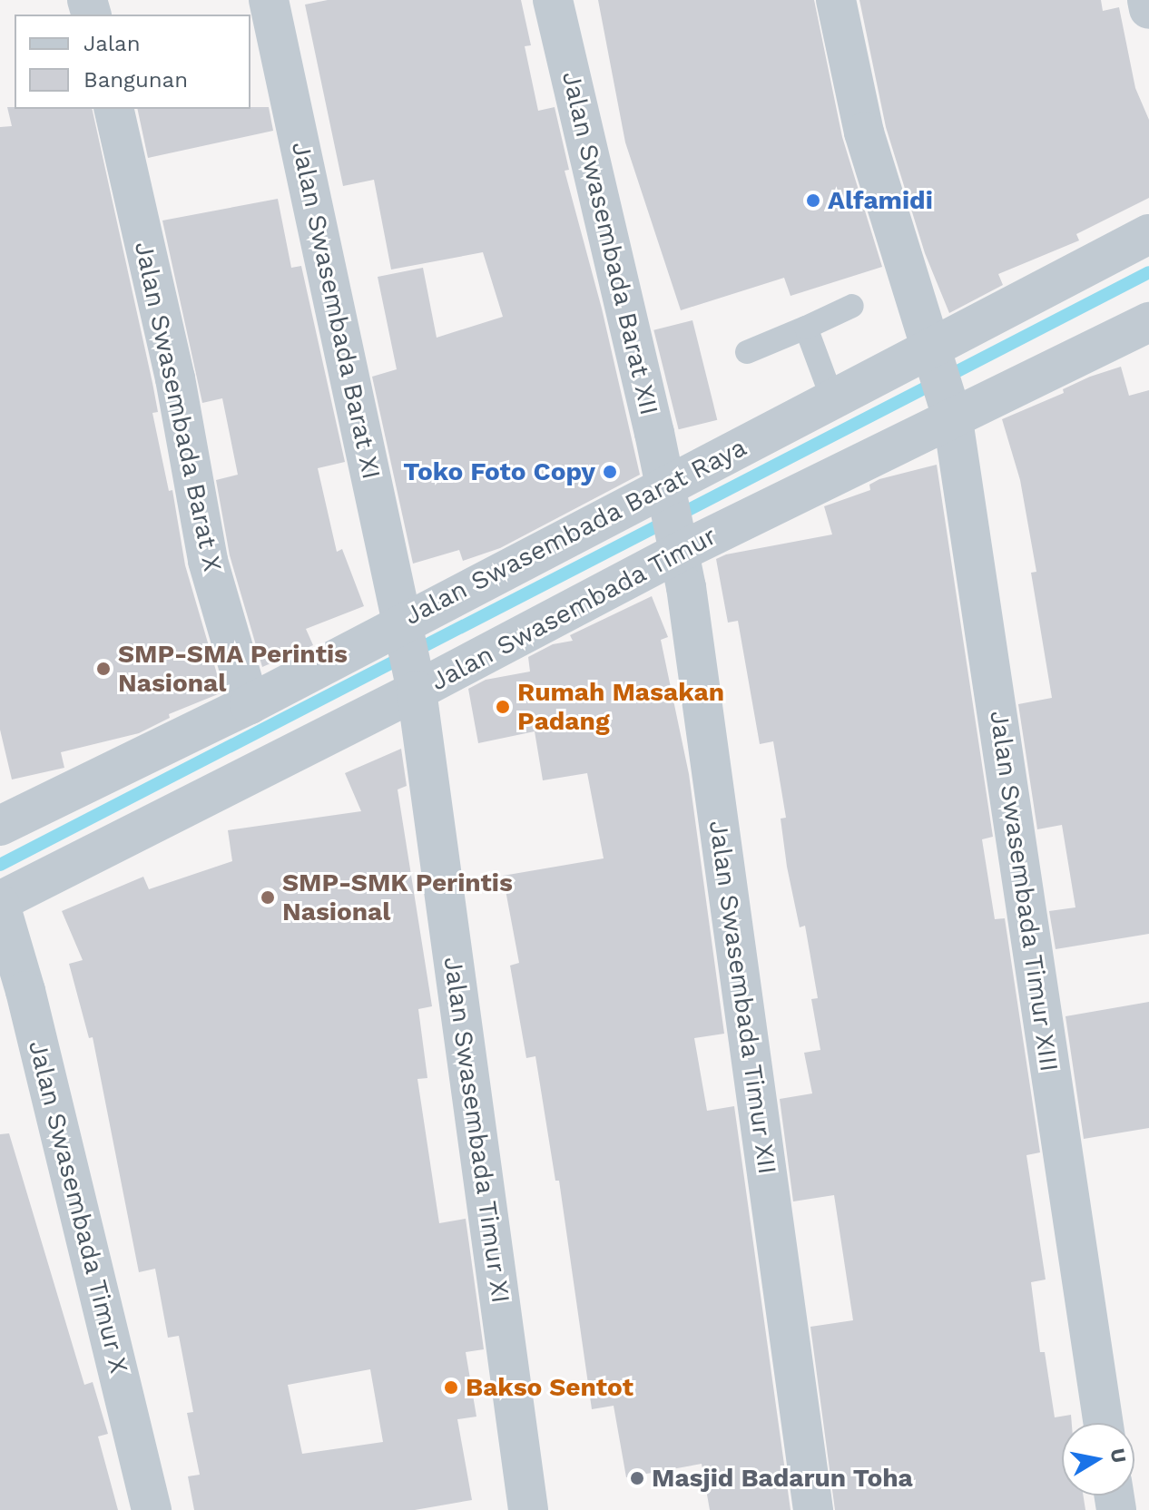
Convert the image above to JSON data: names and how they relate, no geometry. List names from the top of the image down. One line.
{"streets":{"street":["Jalan Swasembada Barat XII","Jalan Swasembada Barat XI","Jalan Swasembada Barat X","Jalan Swasembada Barat Raya","Jalan Swasembada Timur","Jalan Swasembada Timur XIII","Jalan Swasembada Timur XII","Jalan Swasembada Timur XI","Jalan Swasembada Timur X"]},"crossings":[["Jalan Swasembada Barat XII","Jalan Swasembada Barat Raya"],["Jalan Swasembada Barat XII","Jalan Swasembada Timur XII"],["Jalan Swasembada Barat XI","Jalan Swasembada Barat Raya"],["Jalan Swasembada Barat XI","Jalan Swasembada Timur XI"],["Jalan Swasembada Barat X","Jalan Swasembada Barat Raya"],["Jalan Swasembada Barat Raya","Jalan Swasembada Timur XIII"],["Jalan Swasembada Barat Raya","Jalan Swasembada Timur XII"],["Jalan Swasembada Barat Raya","Jalan Swasembada Timur XI"],["Jalan Swasembada Timur","Jalan Swasembada Timur XIII"],["Jalan Swasembada Timur","Jalan Swasembada Timur XII"],["Jalan Swasembada Timur","Jalan Swasembada Timur XI"],["Jalan Swasembada Timur","Jalan Swasembada Timur X"]],"places":["Alfamidi","Toko Foto Copy","SMP-SMA Perintis Nasional","Rumah Masakan Padang","SMP-SMK Perintis Nasional","Bakso Sentot","Masjid Badarun Toha"],"legend":["Jalan","Bangunan"],"north":"right"}
